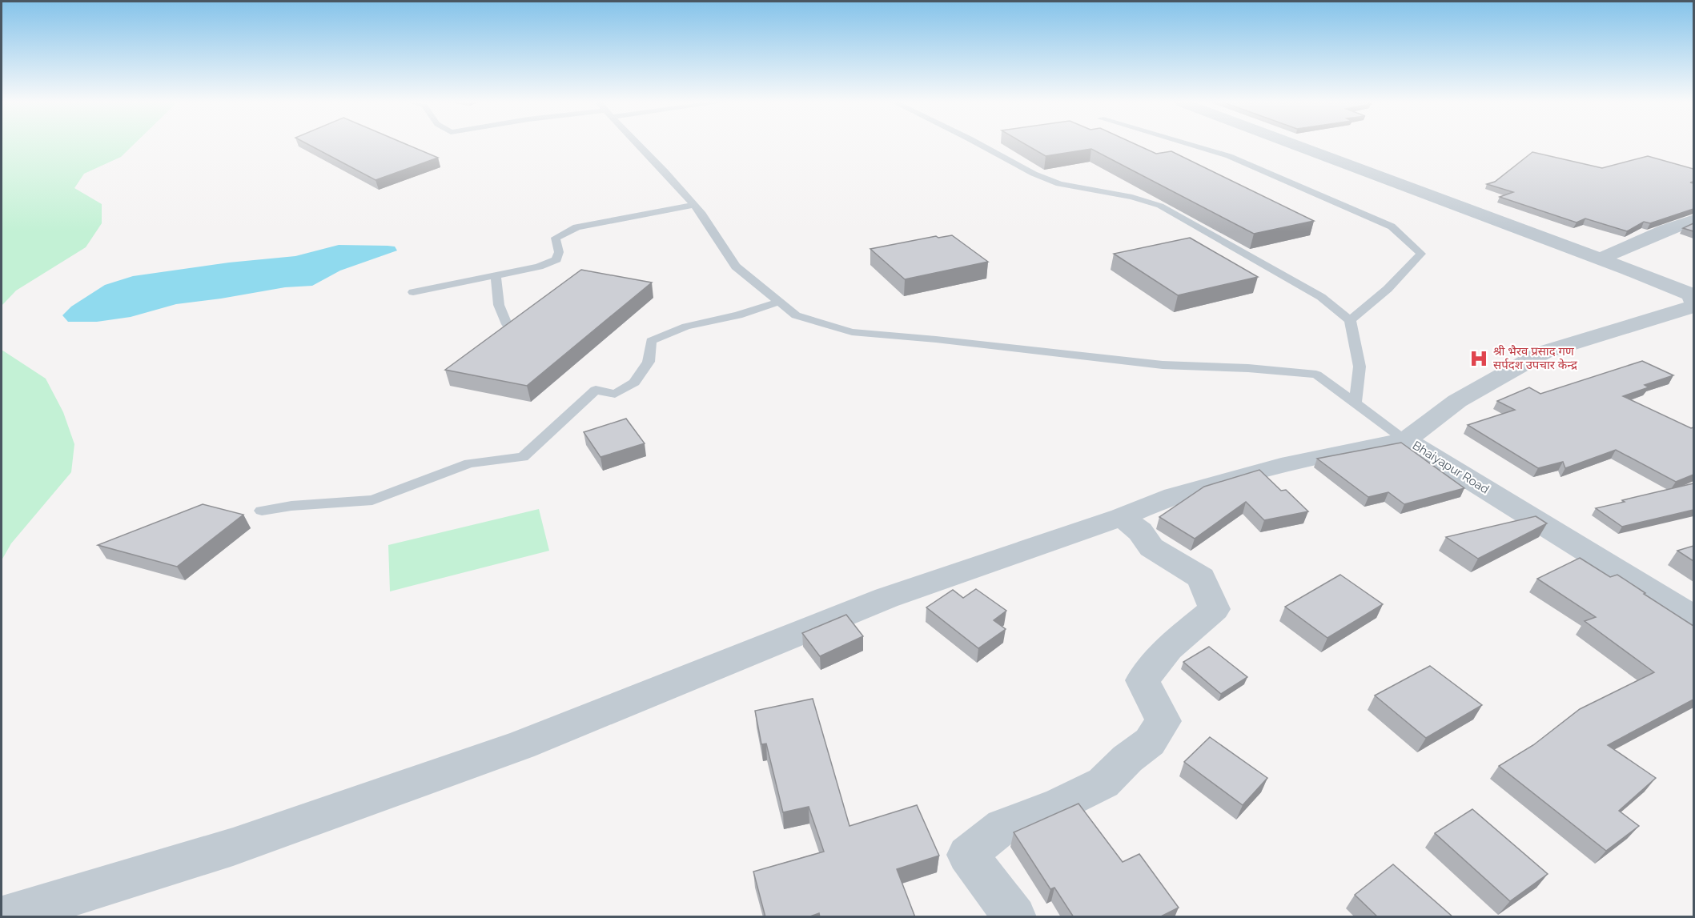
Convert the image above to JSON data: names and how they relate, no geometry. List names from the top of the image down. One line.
{"streets":{"street":["Bhaiyapur Road"]},"places":{"hospital":["श्री भैरव प्रसाद गण सर्पदश उपचार केन्द्र"]}}
